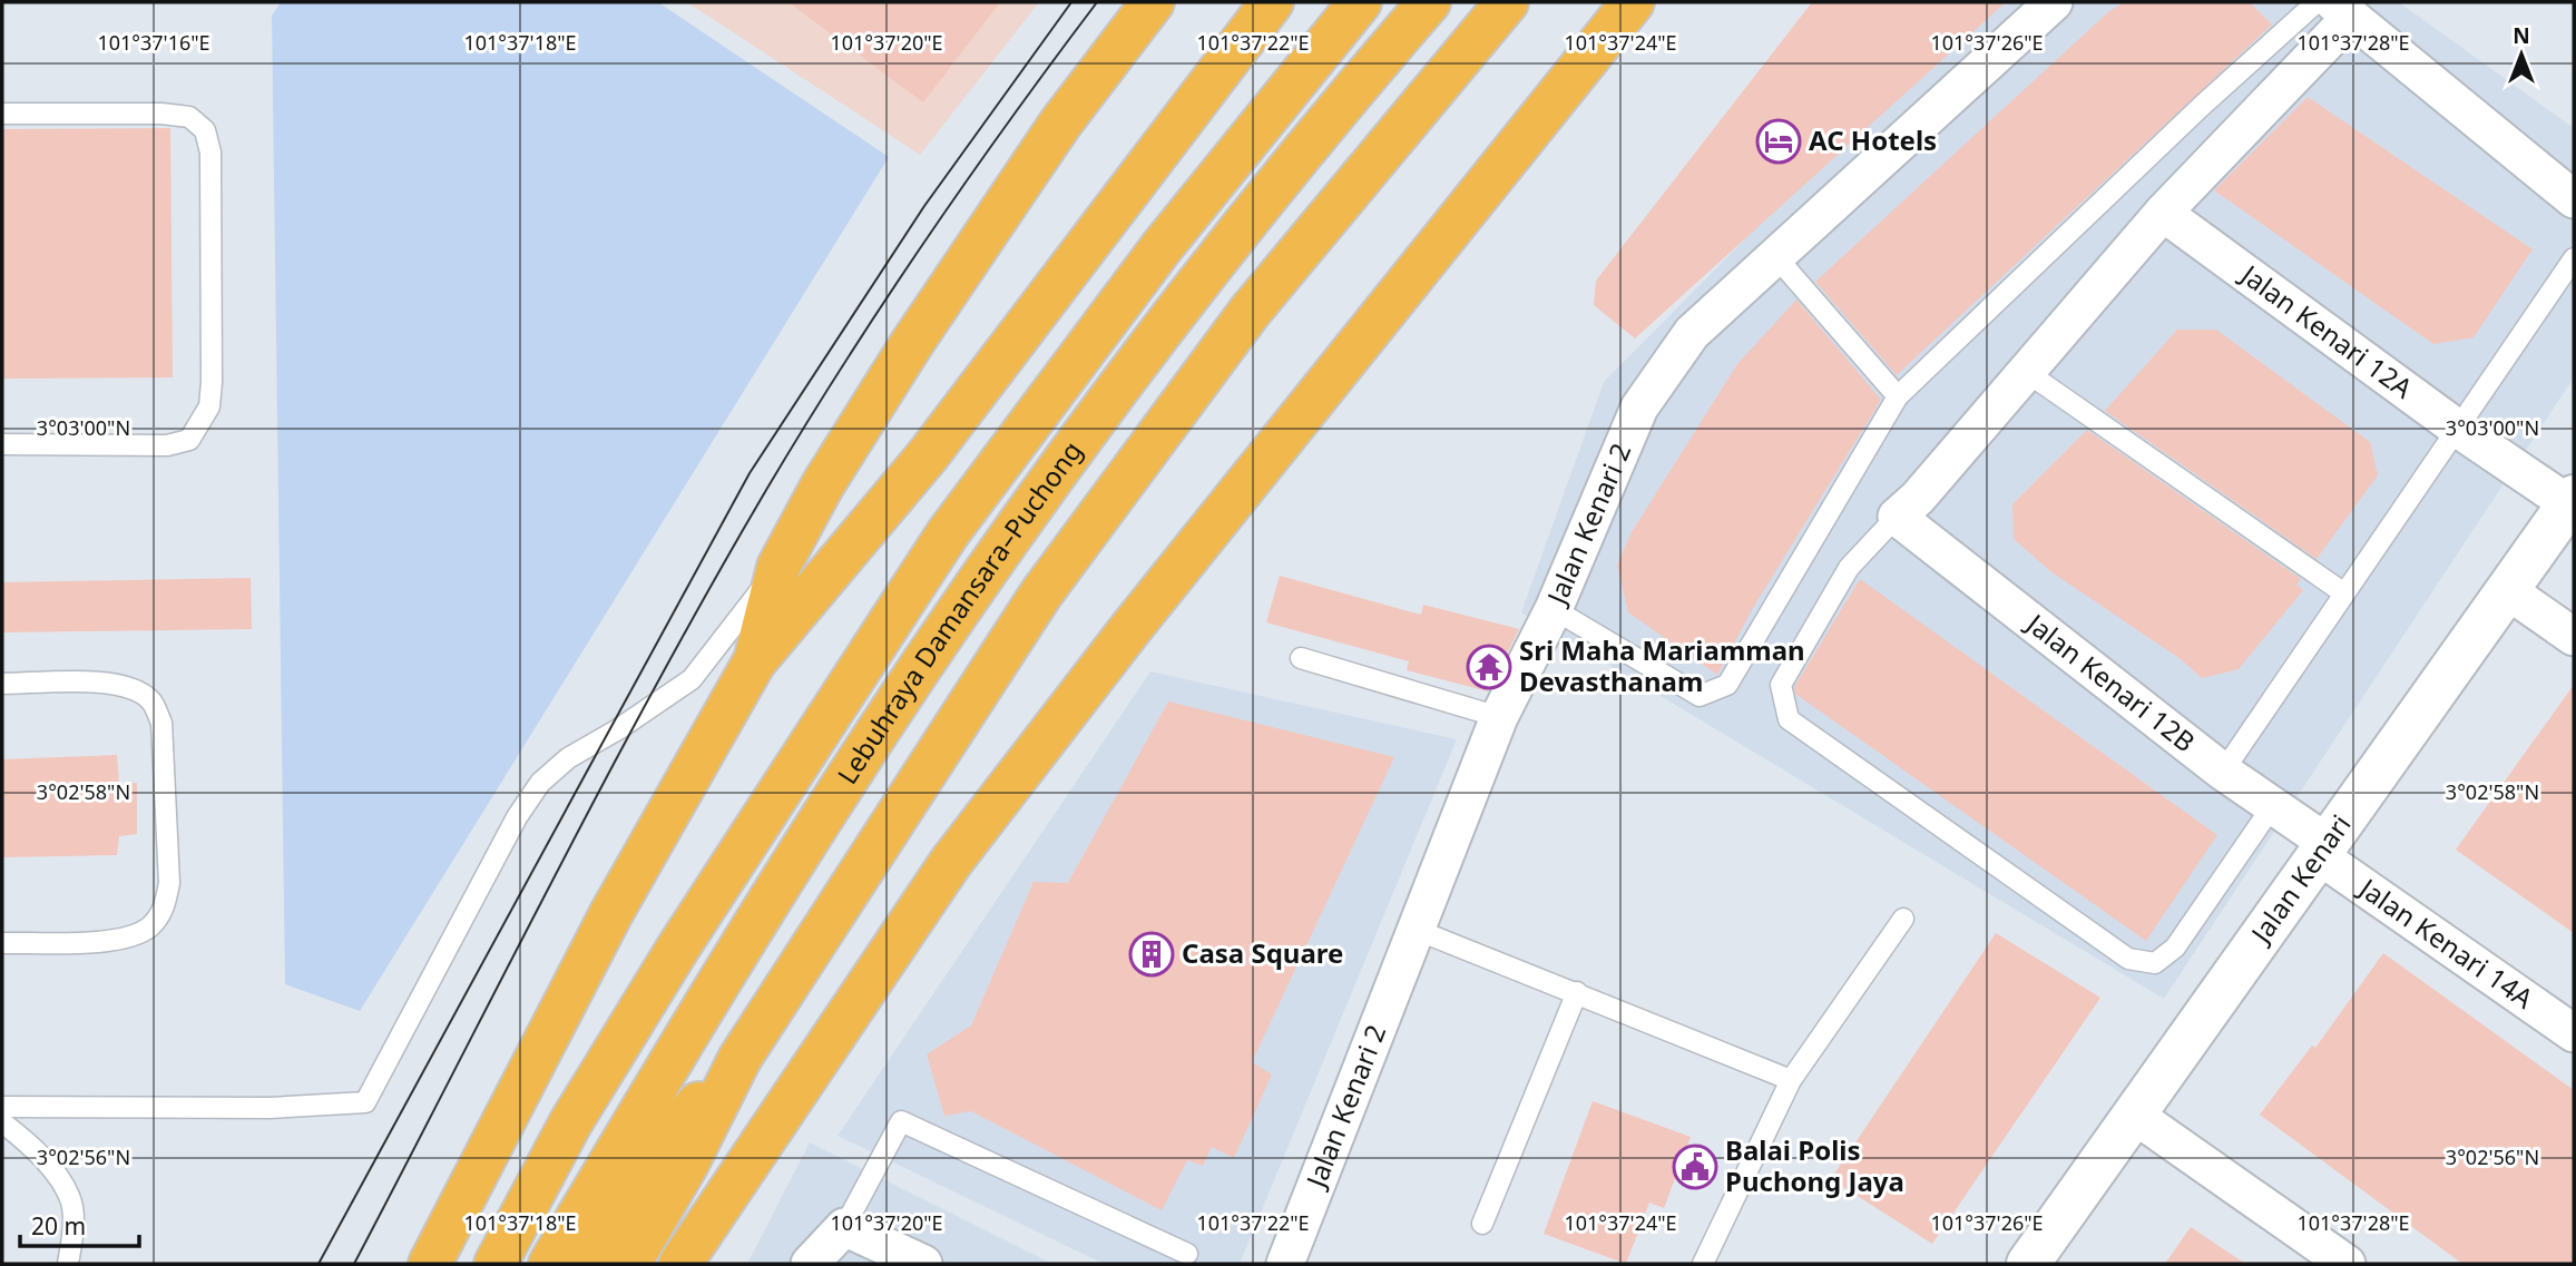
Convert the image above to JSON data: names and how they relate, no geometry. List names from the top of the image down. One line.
{"streets":{"highway":["Lebuhraya Damansara–Puchong"],"street":["Jalan Kenari 12A","Jalan Kenari 2","Jalan Kenari 12B","Jalan Kenari","Jalan Kenari 14A"]},"crossings":[["Jalan Kenari 12A","Jalan Kenari"],["Jalan Kenari 12B","Jalan Kenari"],["Jalan Kenari 12B","Jalan Kenari 14A"],["Jalan Kenari","Jalan Kenari 14A"]],"places":{"hotel":["AC Hotels"],"temple":["Sri Maha Mariamman Devasthanam"],"building":["Casa Square"],"public building":["Balai Polis Puchong Jaya"]},"scale_bar":"20 m","north":"top","coordinates":["101°37'16\"E","101°37'18\"E","101°37'20\"E","101°37'22\"E","101°37'24\"E","101°37'26\"E","101°37'28\"E","3°03'00\"N","3°02'58\"N","3°02'56\"N"]}
